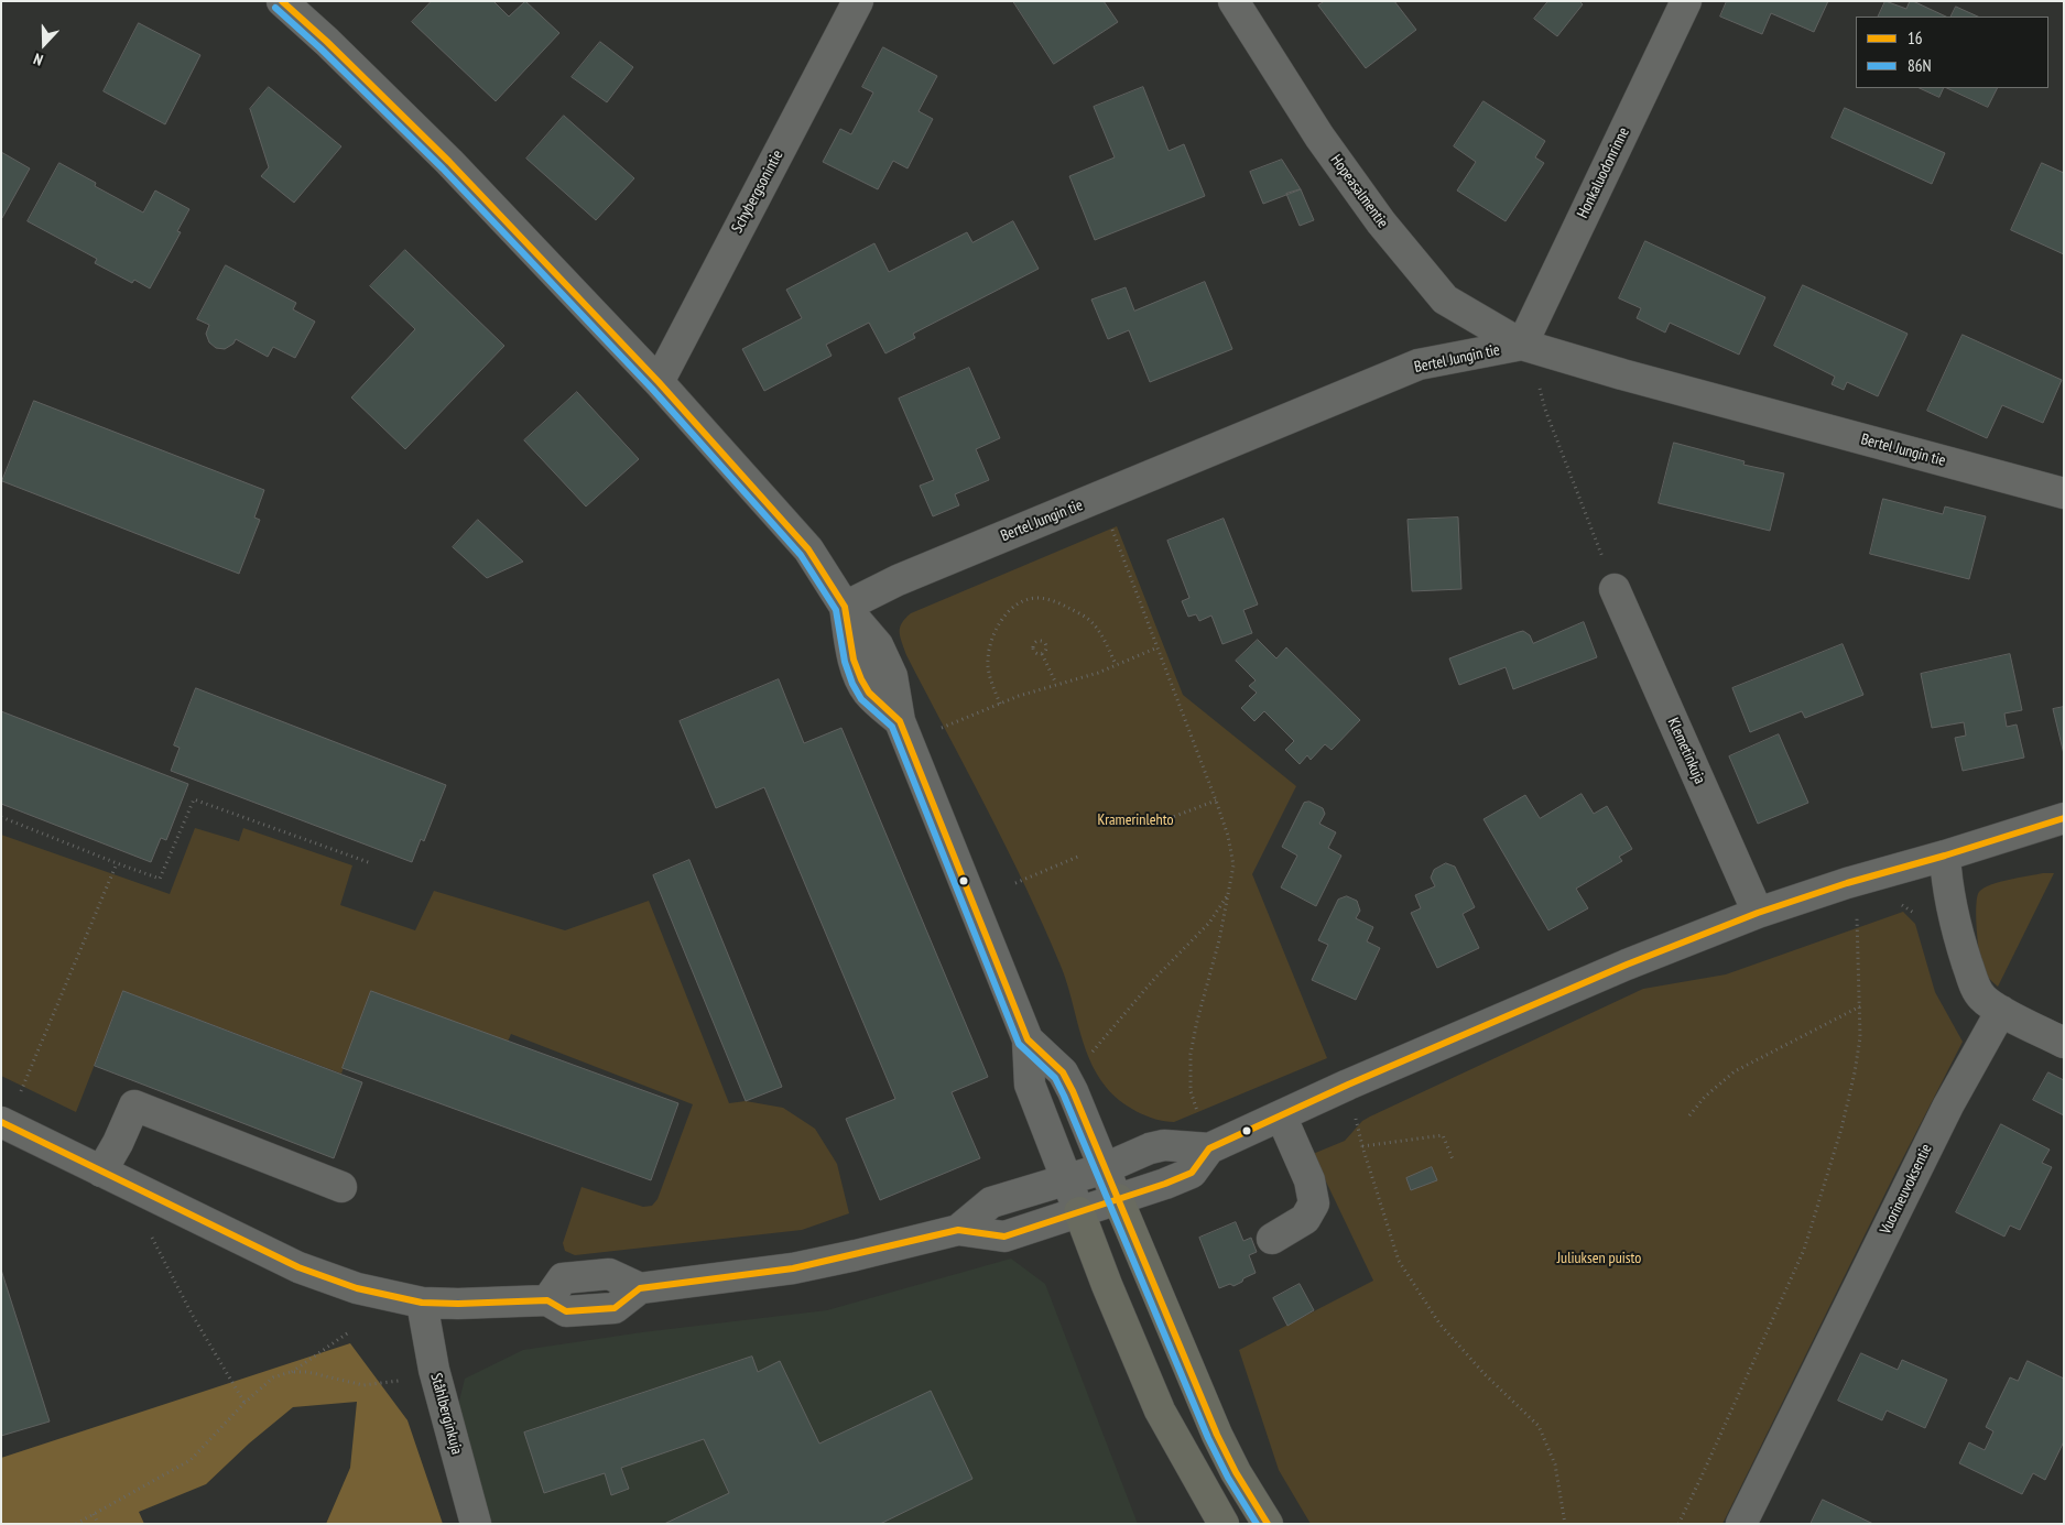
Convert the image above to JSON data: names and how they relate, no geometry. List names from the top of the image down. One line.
{"streets":{"street":["Honkaluodonrinne","Schybergsonintie","Hopeasalmentie","Bertel Jungin tie","Klemetinkuja","Vuorineuvoksentie","Ståhlberginkuja"]},"crossings":[["Honkaluodonrinne","Hopeasalmentie"],["Honkaluodonrinne","Bertel Jungin tie"],["Hopeasalmentie","Bertel Jungin tie"]],"parks":["Kramerinlehto","Juliuksen puisto"],"lines":["transit line 16","transit line 86N"],"legend":["16","86N"],"north":"bottom"}
